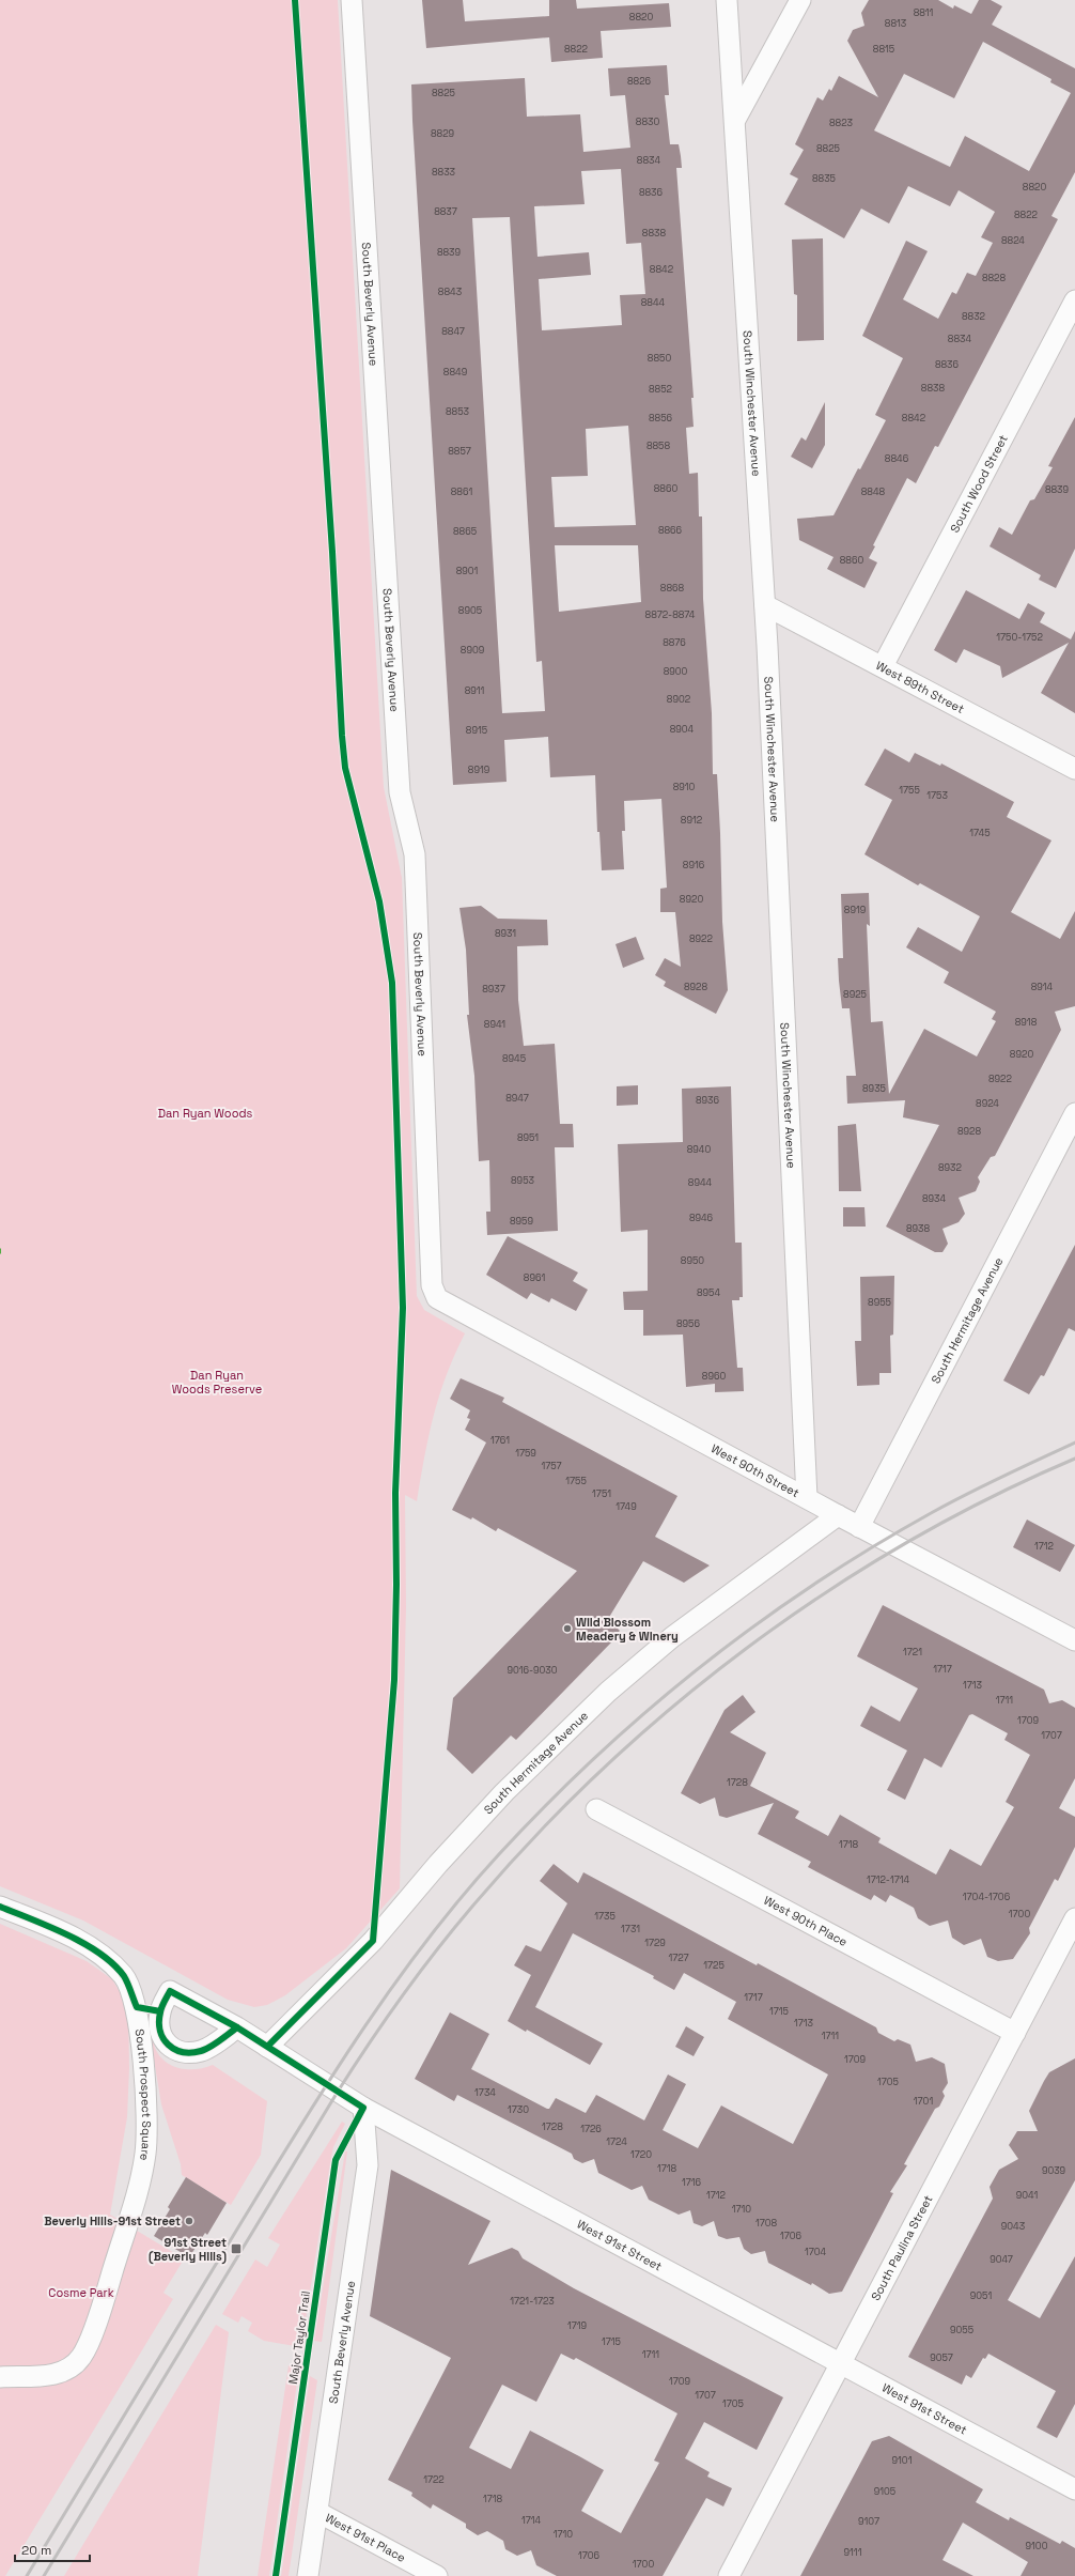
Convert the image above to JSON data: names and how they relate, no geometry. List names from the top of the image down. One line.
{"streets":{"street":["South Beverly Avenue","South Winchester Avenue","South Wood Street","West 89th Street","South Hermitage Avenue","West 90th Street","West 90th Place","South Prospect Square","West 91st Street","South Paulina Street","West 91st Place"],"cycle path":["Major Taylor Trail"]},"crossings":[["South Beverly Avenue","West 90th Street"],["South Beverly Avenue","West 91st Street"],["South Beverly Avenue","West 91st Place"],["South Winchester Avenue","West 89th Street"],["South Winchester Avenue","West 90th Street"],["South Wood Street","West 89th Street"],["South Hermitage Avenue","West 90th Street"],["South Hermitage Avenue","West 91st Street"],["West 90th Place","South Paulina Street"],["West 91st Street","South Paulina Street"]],"parks":["Dan Ryan Woods","Dan Ryan Woods Preserve","Cosme Park"],"places":{"other":["Wild Blossom Meadery & Winery","Beverly Hills-91st Street"],"transit":["91st Street (Beverly Hills)"]},"house_numbers":["8811","8820","8813","8822","8815","8826","8825","8830","8823","8829","8825","8834","8833","8835","8820","8836","8837","8822","8838","8824","8839","8842","8828","8843","8844","8832","8847","8834","8850","8836","8849","8838","8852","8853","8856","8842","8858","8857","8846","8860","8839","8861","8848","8866","8865","8860","8901","8868","8905","8872-8874","1750-1752","8876","8909","8900","8911","8902","8904","8915","8919","8910","1755","1753","8912","1745","8916","8920","8919","8931","8922","8928","8914","8937","8925","8918","8941","8920","8945","8922","8935","8947","8936","8924","8928","8951","8940","8932","8953","8944","8934","8946","8959","8938","8950","8961","8954","8955","8956","8960","1761","1759","1757","1755","1751","1749","1712","1721","1717","9016-9030","1713","1711","1709","1707","1728","1718","1712-1714","1704-1706","1700","1735","1731","1729","1727","1725","1717","1715","1713","1711","1709","1705","1734","1701","1730","1728","1726","1724","1720","1718","9039","1716","1712","9041","1710","1708","9043","1706","1704","9047","9051","1721-1723","1719","9055","1715","1711","9057","1709","1707","1705","9101","1722","9105","1718","1714","9107","1710","9100","9111","1706","1700"],"scale_bar":"20 m"}
